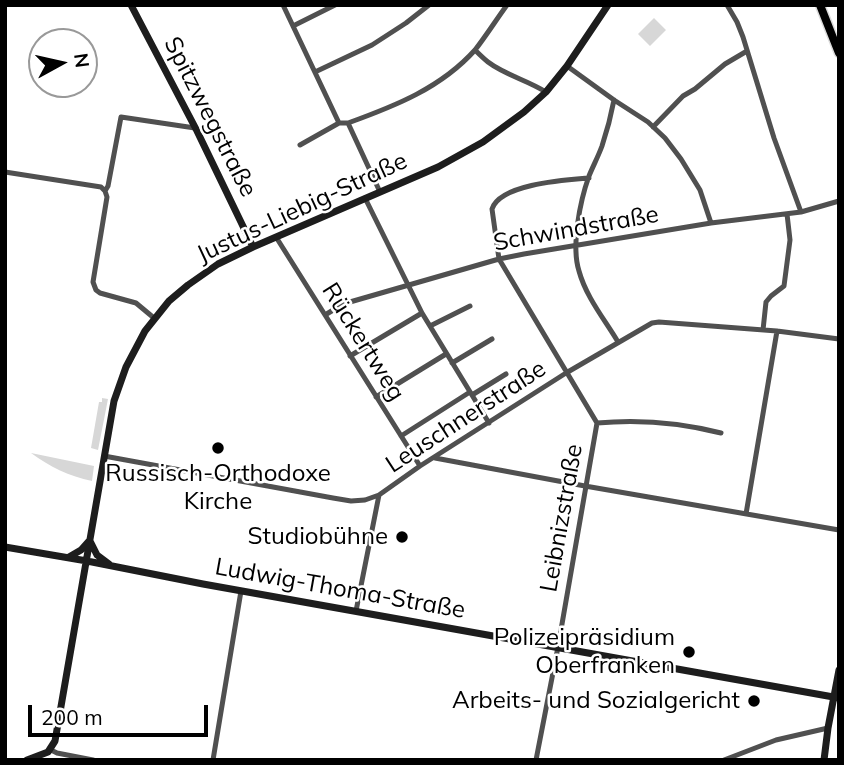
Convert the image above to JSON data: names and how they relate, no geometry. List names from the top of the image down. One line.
{"streets":{"street":["Spitzwegstraße","Justus-Liebig-Straße","Schwindstraße","Rückertweg","Leuschnerstraße","Leibnizstraße","Ludwig-Thoma-Straße"]},"crossings":[["Spitzwegstraße","Justus-Liebig-Straße"],["Justus-Liebig-Straße","Rückertweg"],["Justus-Liebig-Straße","Leuschnerstraße"],["Justus-Liebig-Straße","Ludwig-Thoma-Straße"],["Schwindstraße","Rückertweg"],["Schwindstraße","Leibnizstraße"],["Rückertweg","Leuschnerstraße"],["Leuschnerstraße","Leibnizstraße"],["Leibnizstraße","Ludwig-Thoma-Straße"]],"places":["Russisch-Orthodoxe Kirche","Studiobühne","Polizeipräsidium Oberfranken","Arbeits- und Sozialgericht"],"scale_bar":"200 m","north":"right"}
